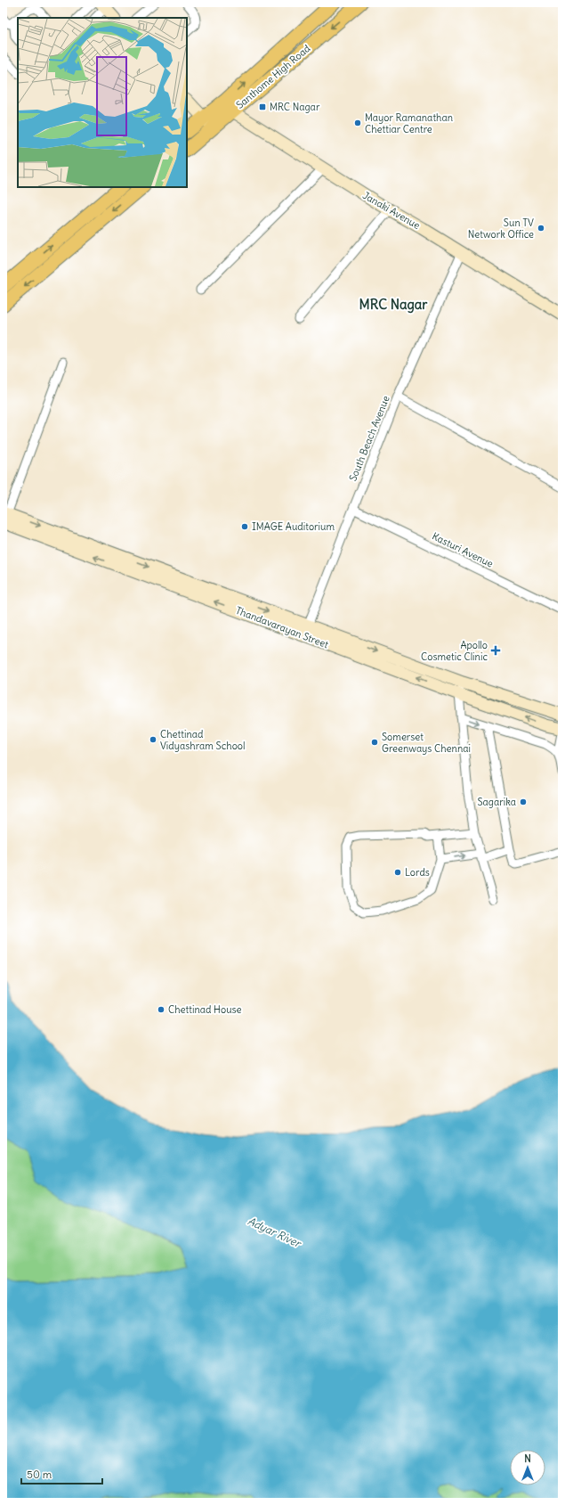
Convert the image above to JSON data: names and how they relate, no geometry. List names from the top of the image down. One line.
{"streets":{"main road":["Santhome High Road"],"street":["Janaki Avenue","South Beach Avenue","Kasturi Avenue","Thandavarayan Street"]},"crossings":[["Santhome High Road","Janaki Avenue"],["Janaki Avenue","South Beach Avenue"],["South Beach Avenue","Kasturi Avenue"],["South Beach Avenue","Thandavarayan Street"]],"districts":["MRC Nagar"],"water":["Adyar River"],"places":{"transit":["MRC Nagar"],"other":["Mayor Ramanathan Chettiar Centre","Sun TV Network Office","IMAGE Auditorium","Chettinad Vidyashram School","Somerset Greenways Chennai","Sagarika","Lords","Chettinad House"],"health":["Apollo Cosmetic Clinic"]},"scale_bar":"50 m","north":"top"}
